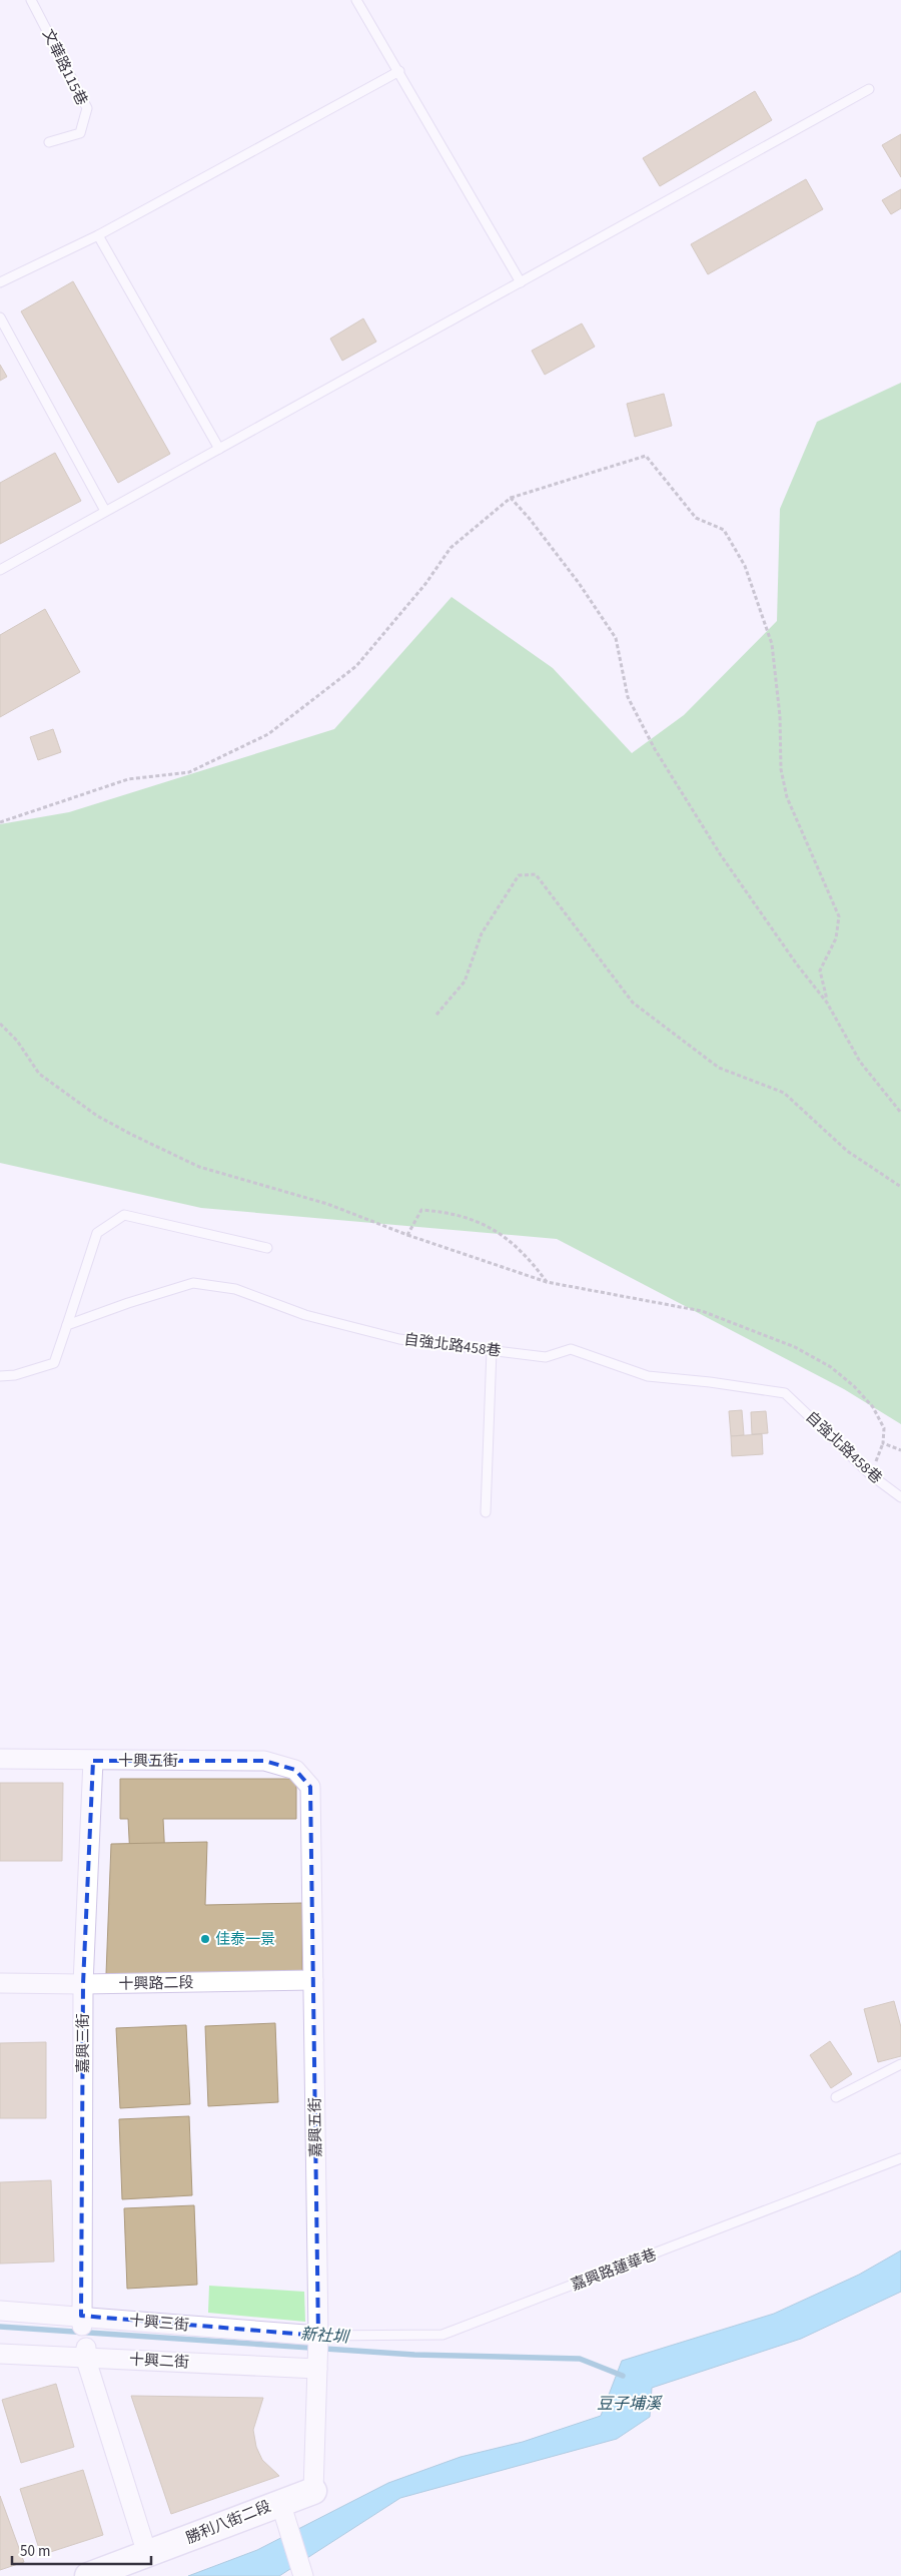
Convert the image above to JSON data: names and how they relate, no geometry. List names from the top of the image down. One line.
{"streets":{"street":["十興五街","十興路二段","嘉興三街","嘉興五街","十興三街","十興二街","勝利八街二段"],"lane":["文華路115巷","自強北路458巷","嘉興路蓮華巷"]},"crossings":[["十興五街","嘉興三街"],["十興五街","嘉興五街"],["十興路二段","嘉興三街"],["十興路二段","嘉興五街"],["嘉興三街","十興三街"],["嘉興五街","嘉興路蓮華巷"],["嘉興五街","十興三街"],["嘉興五街","十興二街"],["嘉興五街","勝利八街二段"],["嘉興路蓮華巷","十興三街"]],"water":["新社圳","豆子埔溪"],"places":["佳泰一景"],"scale_bar":"50 m"}
